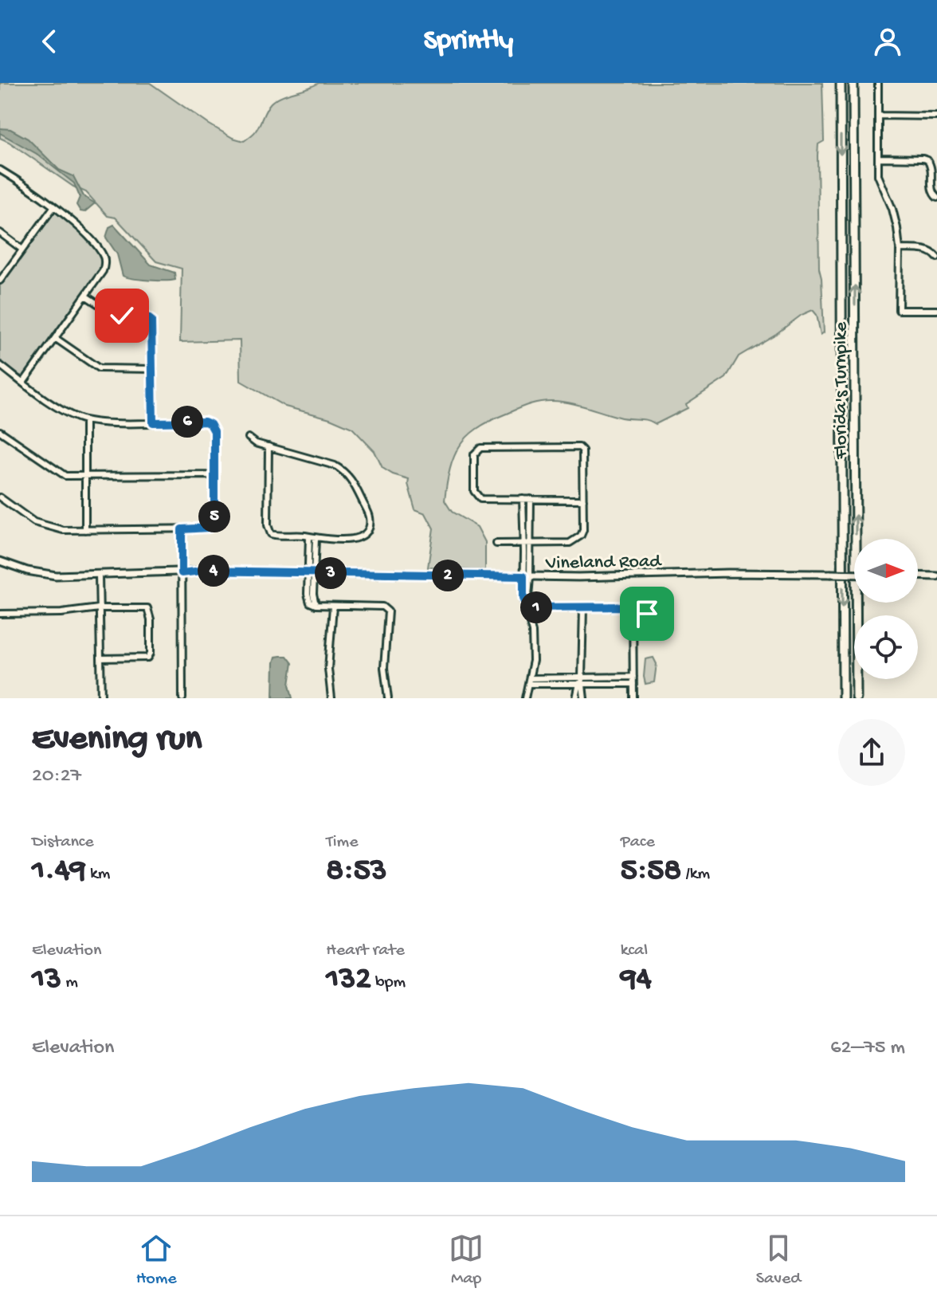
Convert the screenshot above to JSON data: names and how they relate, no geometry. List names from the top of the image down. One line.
{"streets":{"highway":["Florida's Turnpike"],"main road":["Vineland Road"]},"north":"right","page":{"header":"Sprintly","pins":["6","5","4","3","2","1"],"heading":["Evening run","20:27"],"stats":[["Distance","1.49 km"],["Time","8:53"],["Pace","5:58 /km"],["Elevation","13 m"],["Heart rate","132 bpm"],["kcal","94"]],"chart":["Elevation","62–75 m"],"tabs":["Home","Map","Saved"]}}
